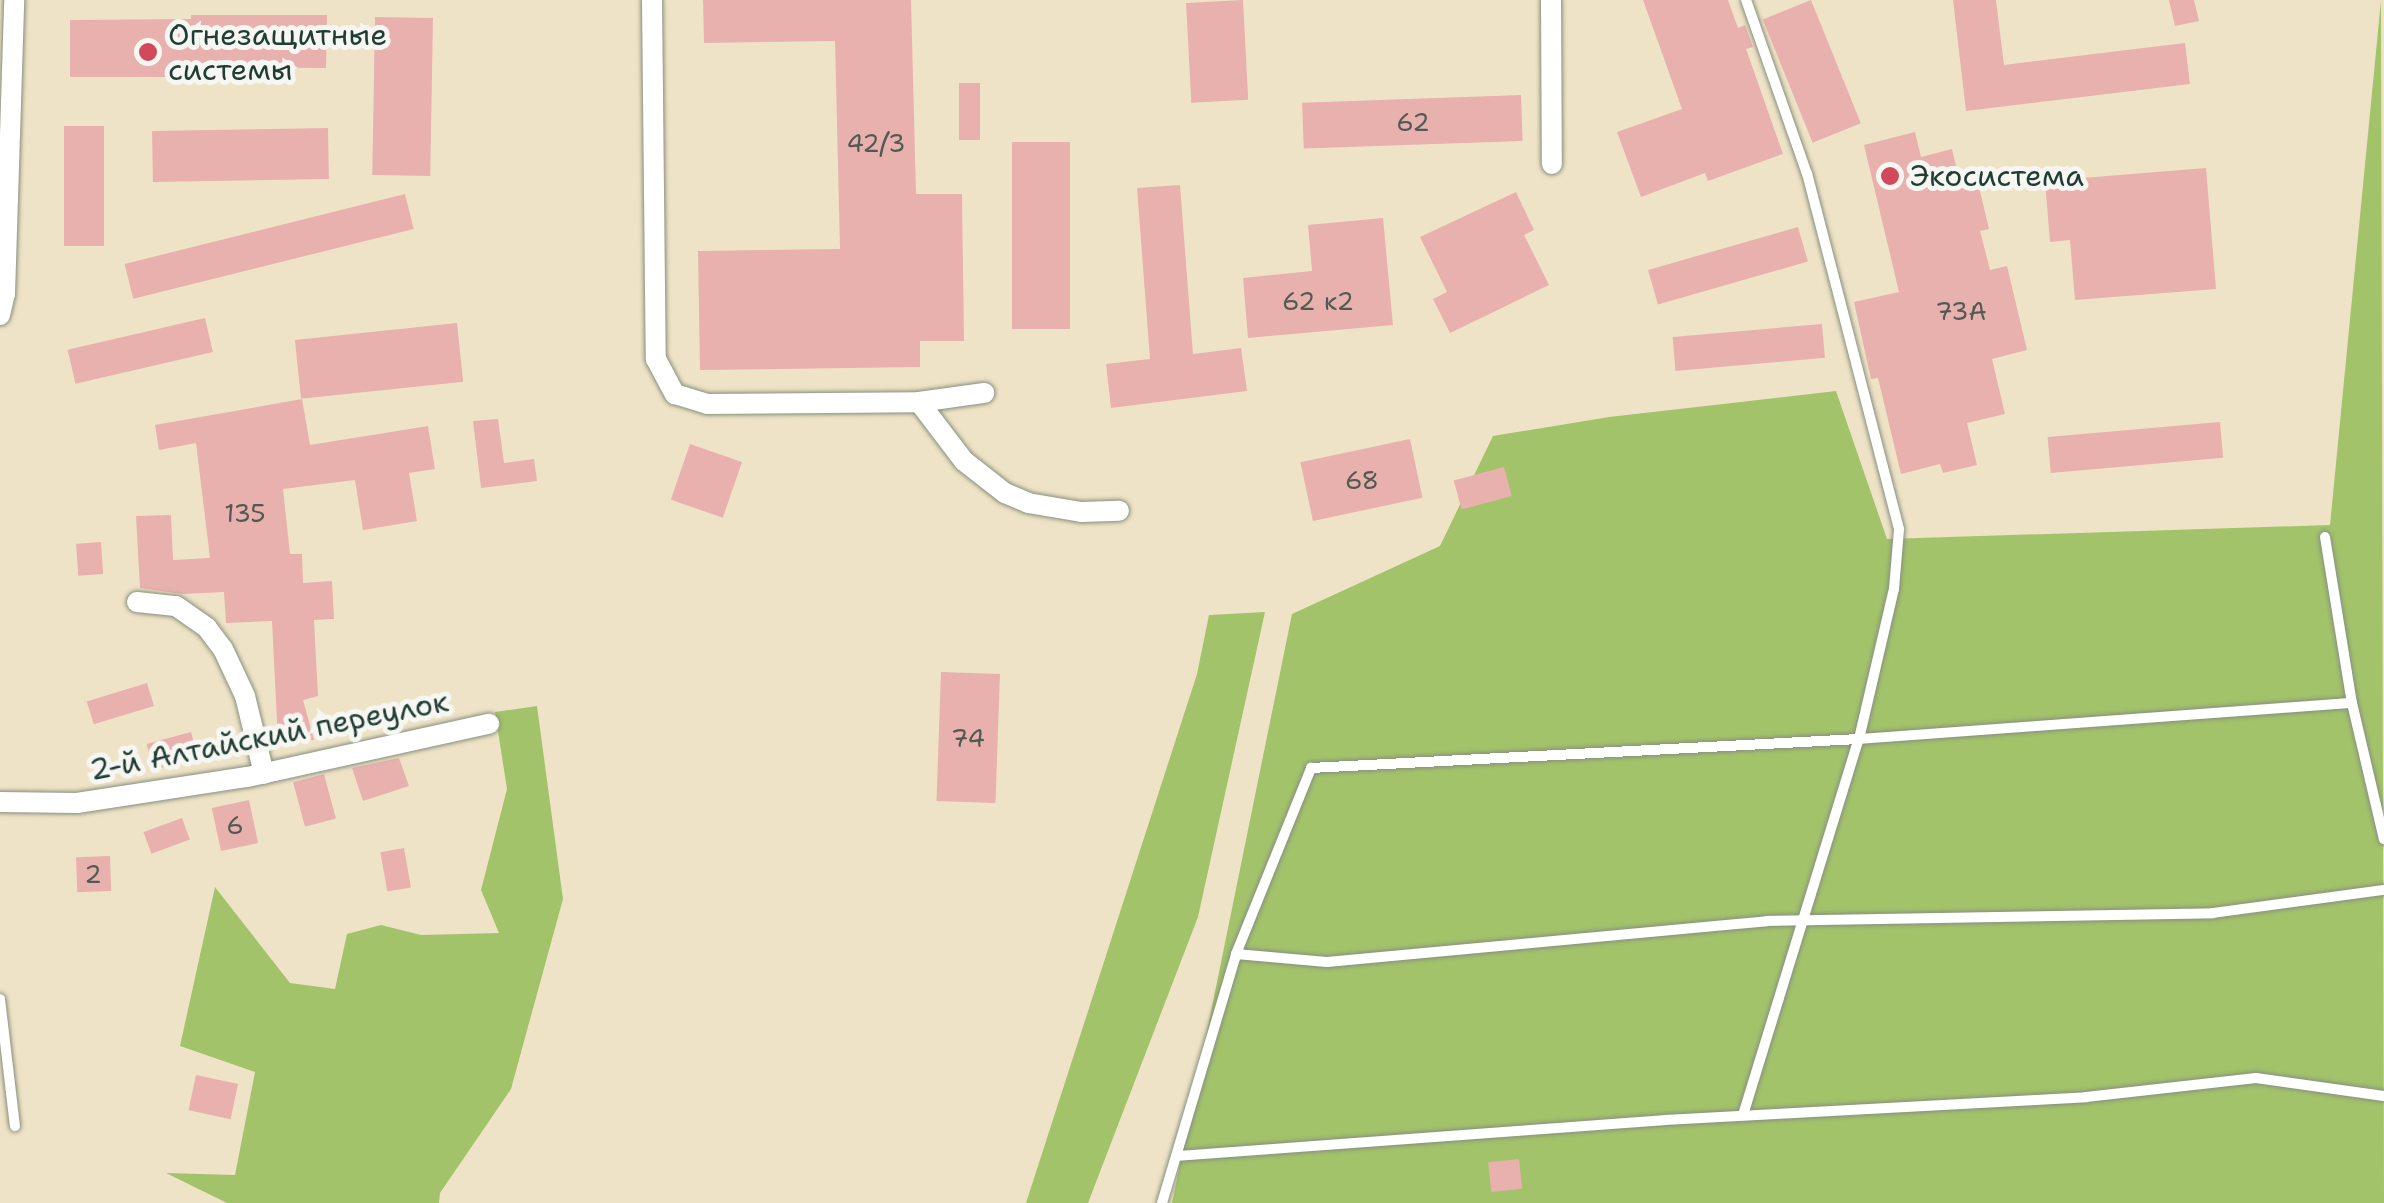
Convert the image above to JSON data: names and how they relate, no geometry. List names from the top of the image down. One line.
{"streets":{"street":["2-й Алтайский переулок"]},"places":["Огнезащитные системы","Экосистема"],"house_numbers":["62","42/3","62 к2","73А","68","135","74","6","2"]}
